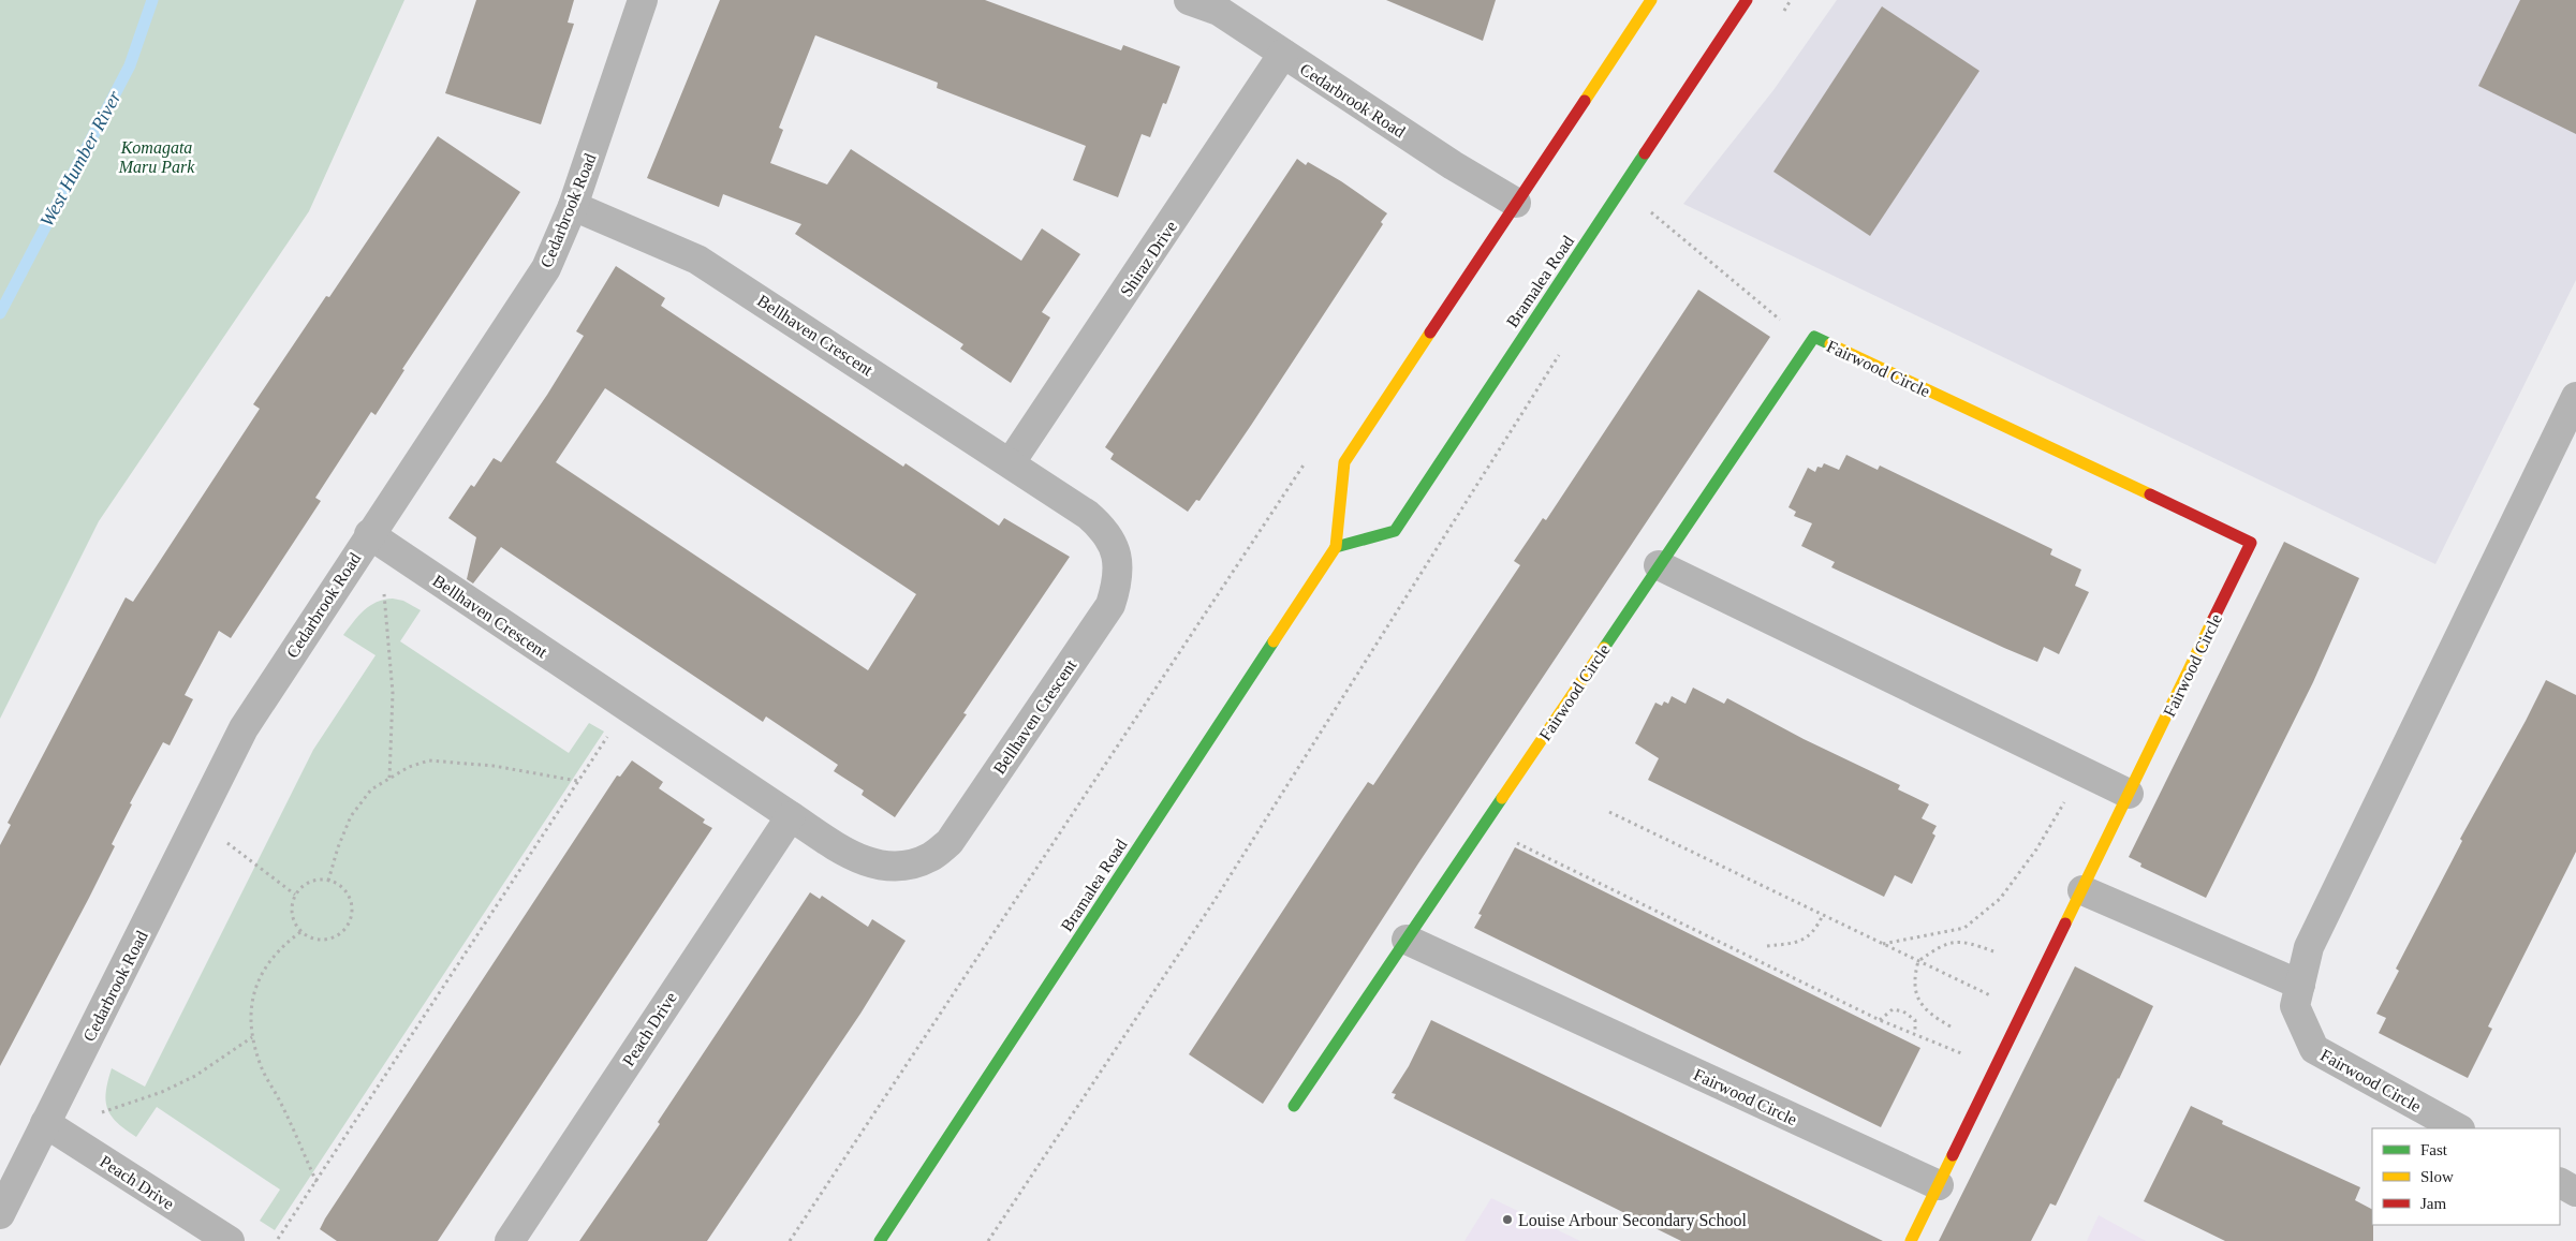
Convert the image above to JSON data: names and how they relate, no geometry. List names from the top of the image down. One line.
{"streets":{"street":["Cedarbrook Road","Shiraz Drive","Bramalea Road","Bellhaven Crescent","Fairwood Circle","Peach Drive"]},"crossings":[["Cedarbrook Road","Shiraz Drive"],["Cedarbrook Road","Bramalea Road"],["Cedarbrook Road","Bellhaven Crescent"],["Cedarbrook Road","Peach Drive"],["Shiraz Drive","Bellhaven Crescent"],["Bellhaven Crescent","Peach Drive"]],"water":["West Humber River"],"parks":["Komagata Maru Park"],"places":["Louise Arbour Secondary School"],"legend":["Fast","Slow","Jam"]}
